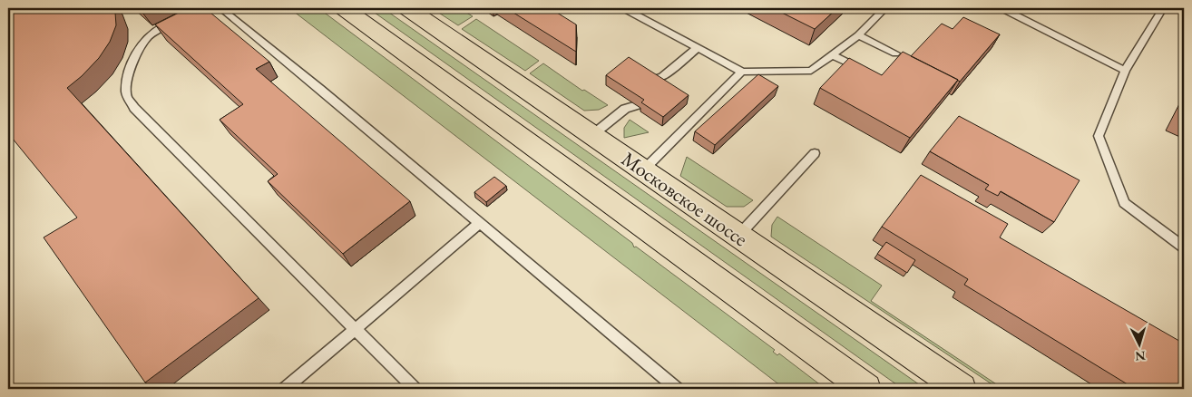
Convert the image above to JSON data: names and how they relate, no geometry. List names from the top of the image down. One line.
{"streets":{"main road":["Московское шоссе"]},"north":"bottom"}
